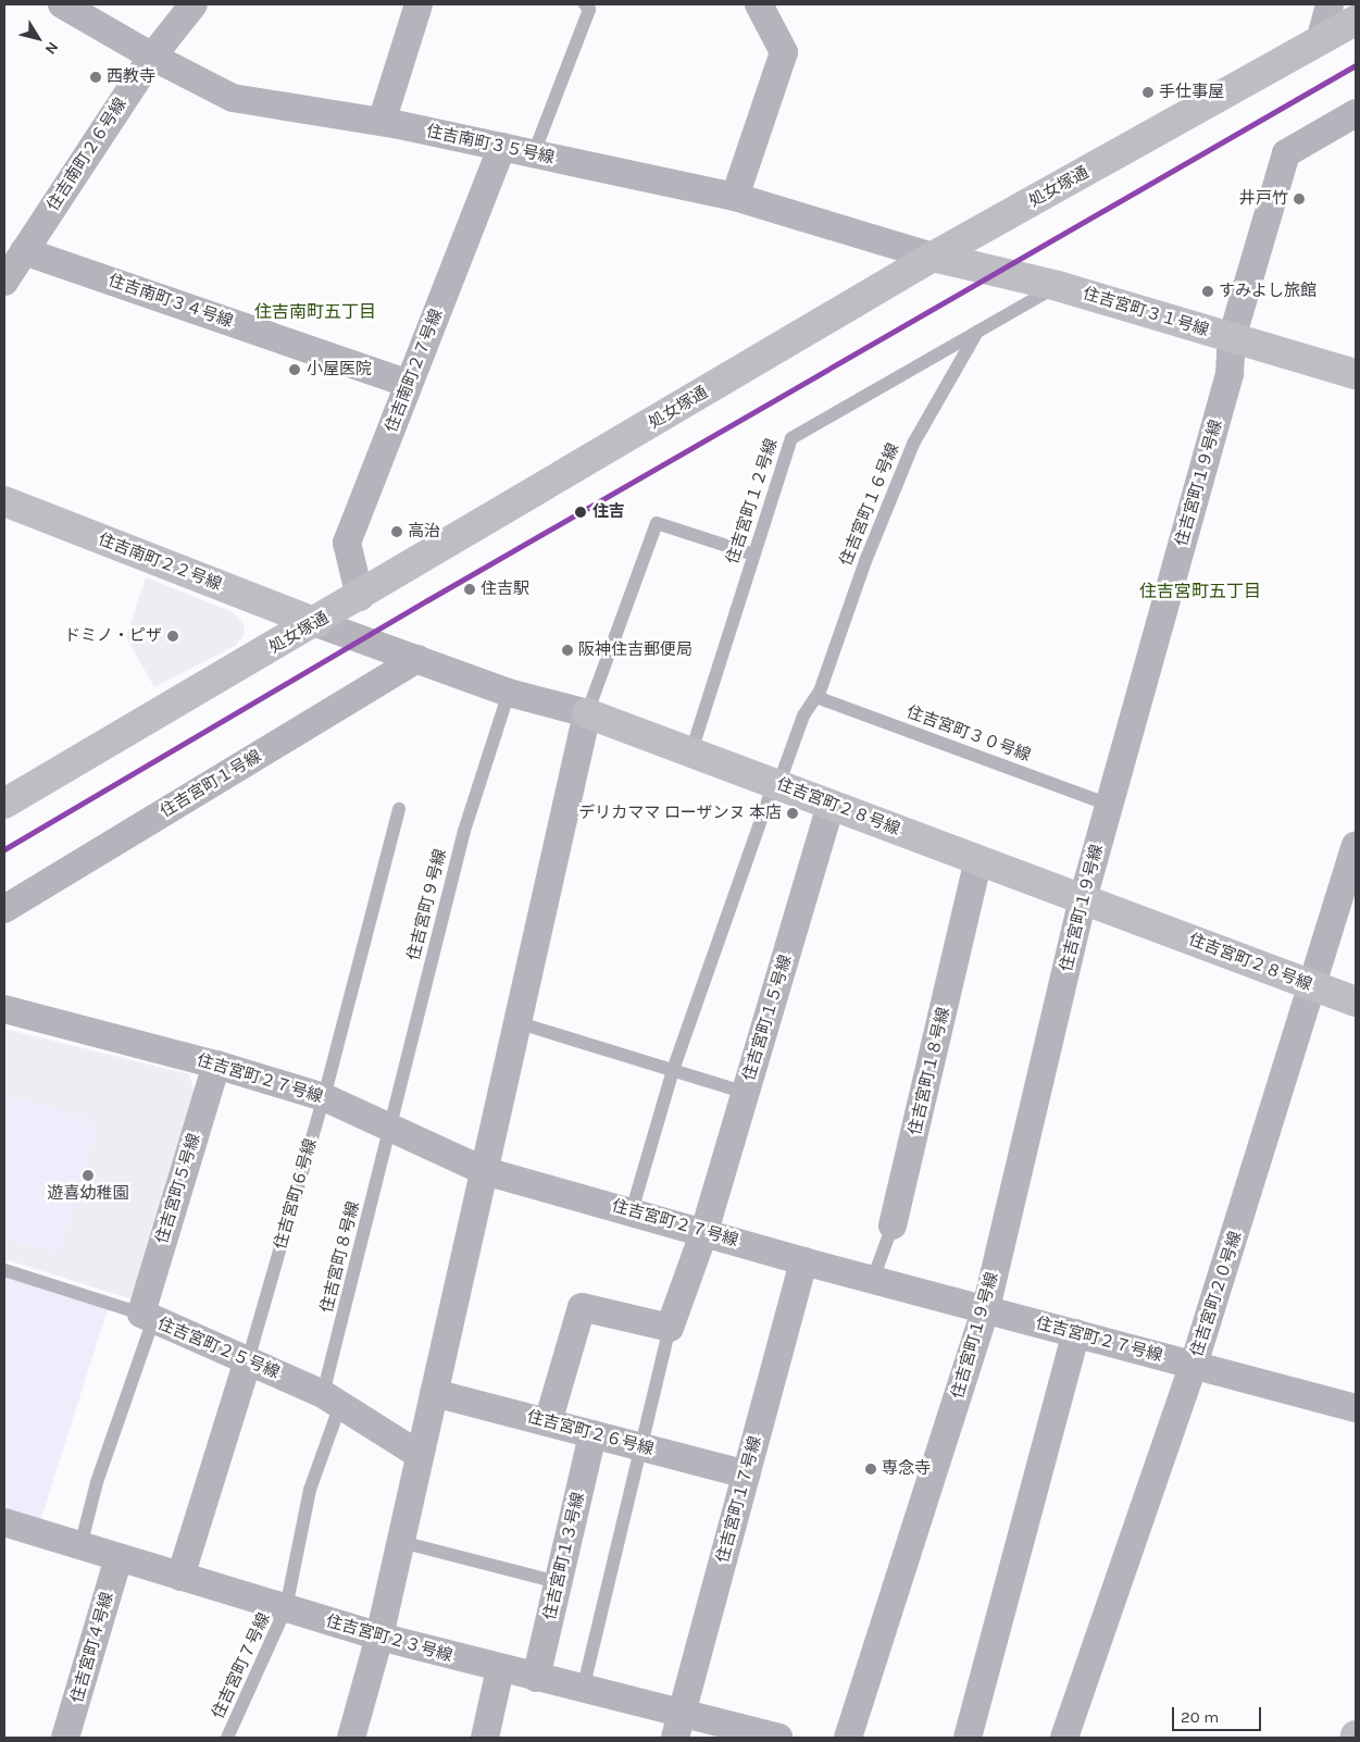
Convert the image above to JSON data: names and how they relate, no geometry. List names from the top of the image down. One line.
{"streets":{"street":["住吉南町３５号線","住吉南町２６号線","処女塚通","住吉南町３４号線","住吉宮町３１号線","住吉南町２７号線","住吉宮町１９号線","住吉南町２２号線","住吉宮町１号線","住吉宮町２８号線","住吉宮町１５号線","住吉宮町１８号線","住吉宮町２７号線","住吉宮町５号線","住吉宮町６号線","住吉宮町２０号線","住吉宮町２５号線","住吉宮町２６号線","住吉宮町１７号線","住吉宮町１３号線","住吉宮町２３号線","住吉宮町４号線"],"lane":["住吉宮町１２号線","住吉宮町１６号線","住吉宮町３０号線","住吉宮町９号線","住吉宮町８号線","住吉宮町７号線"]},"crossings":[["住吉南町３５号線","住吉南町２６号線"],["住吉南町３５号線","処女塚通"],["住吉南町３５号線","住吉宮町３１号線"],["住吉南町３５号線","住吉南町２７号線"],["住吉南町２６号線","住吉南町３４号線"],["処女塚通","住吉宮町３１号線"],["処女塚通","住吉南町２７号線"],["処女塚通","住吉南町２２号線"],["処女塚通","住吉宮町２８号線"],["住吉南町３４号線","住吉南町２７号線"],["住吉宮町３１号線","住吉宮町１９号線"],["住吉宮町１９号線","住吉宮町３０号線"],["住吉宮町１９号線","住吉宮町２８号線"],["住吉宮町１９号線","住吉宮町２７号線"],["住吉宮町１２号線","住吉宮町１６号線"],["住吉宮町１２号線","住吉宮町２８号線"],["住吉宮町１６号線","住吉宮町３０号線"],["住吉宮町１６号線","住吉宮町２８号線"],["住吉宮町１６号線","住吉宮町２７号線"],["住吉南町２２号線","住吉宮町２８号線"],["住吉宮町１号線","住吉宮町２８号線"],["住吉宮町２８号線","住吉宮町９号線"],["住吉宮町２８号線","住吉宮町１５号線"],["住吉宮町２８号線","住吉宮町１８号線"],["住吉宮町２８号線","住吉宮町２０号線"],["住吉宮町９号線","住吉宮町２７号線"],["住吉宮町９号線","住吉宮町８号線"],["住吉宮町１５号線","住吉宮町２７号線"],["住吉宮町１８号線","住吉宮町２７号線"],["住吉宮町２７号線","住吉宮町５号線"],["住吉宮町２７号線","住吉宮町６号線"],["住吉宮町２７号線","住吉宮町８号線"],["住吉宮町２７号線","住吉宮町２０号線"],["住吉宮町２７号線","住吉宮町１７号線"],["住吉宮町５号線","住吉宮町２５号線"],["住吉宮町６号線","住吉宮町２５号線"],["住吉宮町６号線","住吉宮町２３号線"],["住吉宮町８号線","住吉宮町２５号線"],["住吉宮町８号線","住吉宮町２３号線"],["住吉宮町８号線","住吉宮町７号線"],["住吉宮町２６号線","住吉宮町１７号線"],["住吉宮町２６号線","住吉宮町１３号線"],["住吉宮町１７号線","住吉宮町２３号線"],["住吉宮町１３号線","住吉宮町２３号線"],["住吉宮町２３号線","住吉宮町４号線"],["住吉宮町２３号線","住吉宮町７号線"]],"districts":["住吉南町五丁目","住吉宮町五丁目"],"places":["西教寺","手仕事屋","井戸竹","すみよし旅館","小屋医院","住吉","高治","住吉駅","ドミノ・ピザ","阪神住吉郵便局","デリカママ ローザンヌ 本店","遊喜幼稚園","専念寺"],"scale_bar":"20 m","north":"bottom right"}
